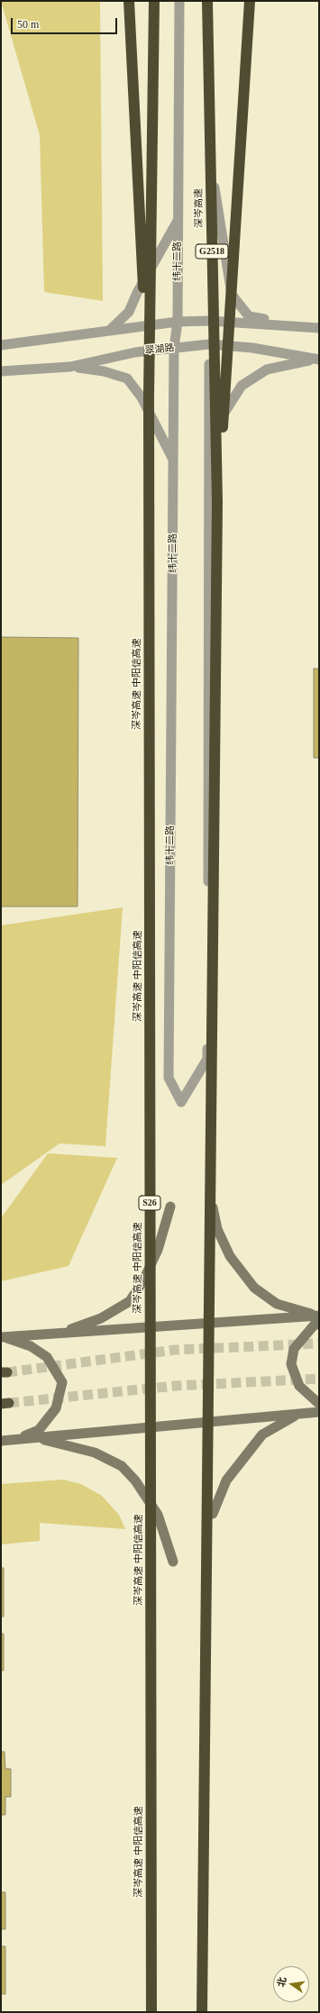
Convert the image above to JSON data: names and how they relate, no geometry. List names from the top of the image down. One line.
{"streets":{"highway":["深岑高速","G2518","深岑高速 中阳信高速","S26"],"street":["纬十二路","翠湖路"]},"crossings":[["纬十二路","翠湖路"]],"scale_bar":"50 m","north":"left"}
